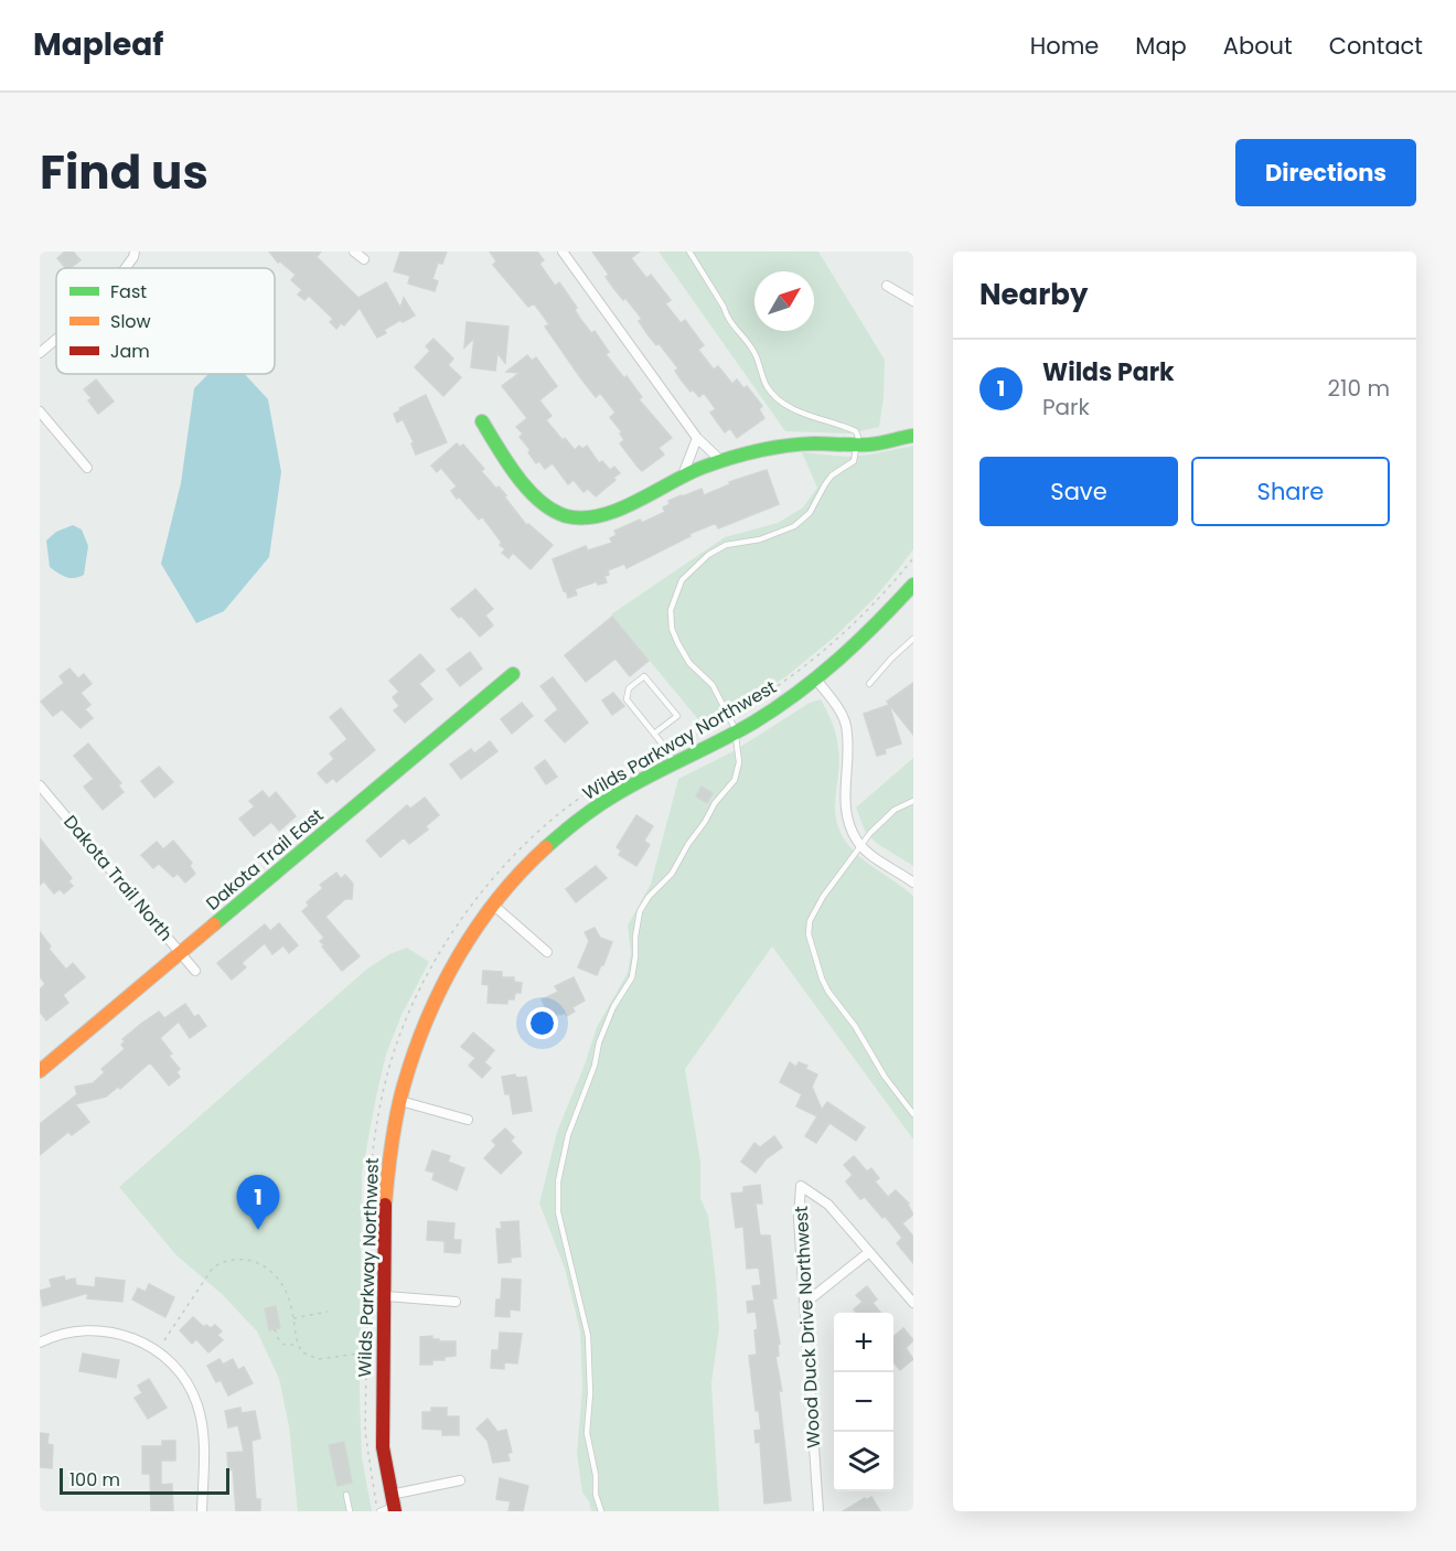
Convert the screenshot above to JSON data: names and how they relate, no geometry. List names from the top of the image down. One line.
{"streets":{"street":["Wilds Parkway Northwest","Dakota Trail East","Dakota Trail North","Wood Duck Drive Northwest"]},"crossings":[["Dakota Trail East","Dakota Trail North"]],"legend":["Fast","Slow","Jam"],"scale_bar":"100 m","north":"top right","page":{"header":"Mapleaf","nav":["Home","Map","About","Contact"],"title":"Find us","buttons":["Directions",["Save","Share"]],"heading":"Nearby","list":[{"mark":"1","name":"Wilds Park","note":"Park","value":"210 m"}],"pins":"1","map_buttons":["+","−"],"scale":"100 m"}}
